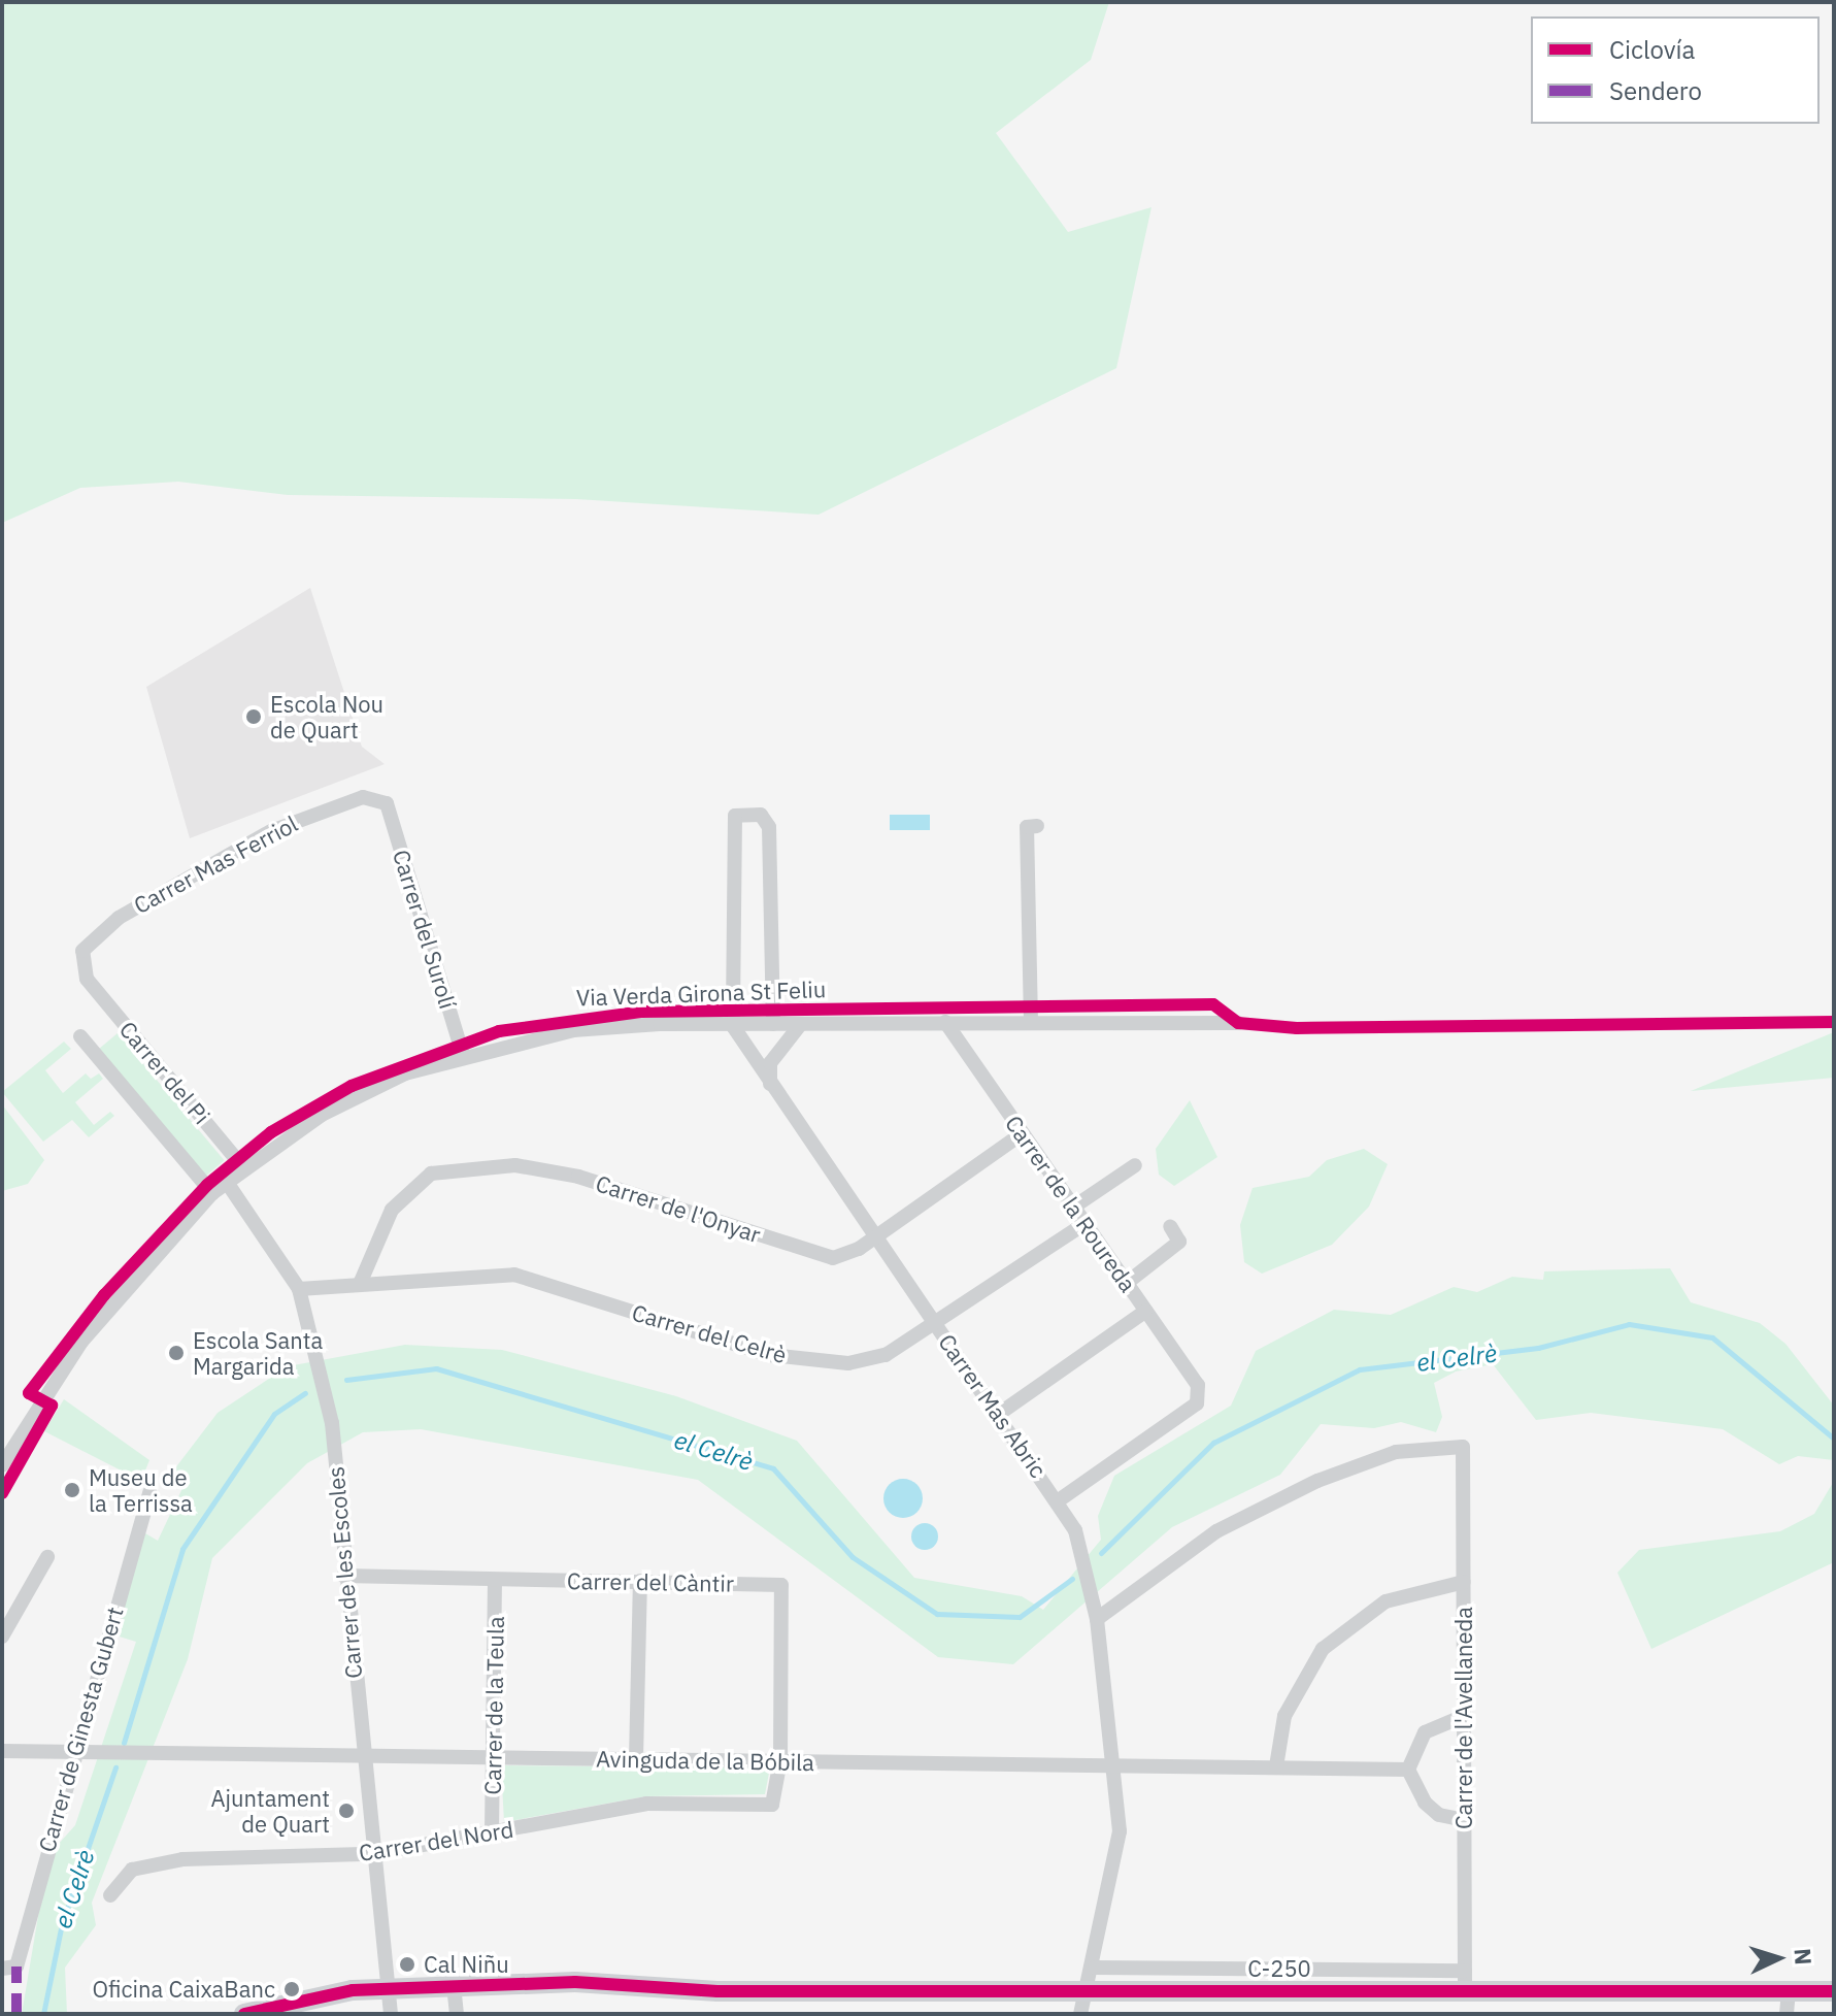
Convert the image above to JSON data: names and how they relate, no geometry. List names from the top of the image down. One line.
{"streets":{"main road":["C-250"],"street":["Carrer Mas Ferriol","Carrer del Surolí","Carrer del Pi","Carrer de la Roureda","Carrer de l'Onyar","Carrer del Celrè","Carrer Mas Abric","Carrer de les Escoles","Carrer del Càntir","Carrer de la Teula","Carrer de l'Avellaneda","Carrer de Ginesta Gubert","Avinguda de la Bóbila","Carrer del Nord"],"cycle path":["Via Verda Girona St Feliu"]},"crossings":[["Carrer Mas Ferriol","Carrer del Surolí"],["Carrer Mas Ferriol","Carrer del Pi"],["Carrer de la Roureda","Carrer de l'Onyar"],["Carrer de la Roureda","Carrer del Celrè"],["Carrer de la Roureda","Carrer Mas Abric"],["Carrer de l'Onyar","Carrer del Celrè"],["Carrer de l'Onyar","Carrer Mas Abric"],["Carrer del Celrè","Carrer Mas Abric"],["Carrer del Celrè","Carrer de les Escoles"],["Carrer Mas Abric","Carrer de l'Avellaneda"],["Carrer Mas Abric","Avinguda de la Bóbila"],["Carrer Mas Abric","C-250"],["Carrer de les Escoles","Carrer del Càntir"],["Carrer de les Escoles","Avinguda de la Bóbila"],["Carrer de les Escoles","Carrer del Nord"],["Carrer de les Escoles","C-250"],["Carrer del Càntir","Carrer de la Teula"],["Carrer del Càntir","Avinguda de la Bóbila"],["Carrer del Càntir","Carrer del Nord"],["Carrer de la Teula","Avinguda de la Bóbila"],["Carrer de la Teula","Carrer del Nord"],["Carrer de l'Avellaneda","C-250"],["Carrer de Ginesta Gubert","Avinguda de la Bóbila"],["Avinguda de la Bóbila","Carrer del Nord"]],"water":["el Celrè"],"places":["Escola Nou de Quart","Escola Santa Margarida","Museu de la Terrissa","Ajuntament de Quart","Cal Niñu","Oficina CaixaBanc"],"legend":["Ciclovía","Sendero"],"north":"right"}
